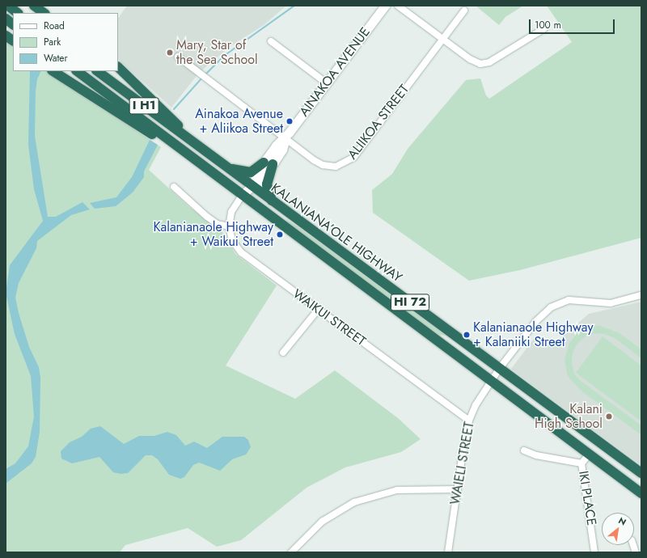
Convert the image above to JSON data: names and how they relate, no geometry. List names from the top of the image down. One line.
{"streets":{"highway":["I H1","KALANIANA’OLE HIGHWAY","HI 72"],"street":["AINAKOA AVENUE","ALIIKOA STREET","WAIKUI STREET","WAIELI STREET","IKI PLACE"]},"crossings":[["AINAKOA AVENUE","I H1"],["AINAKOA AVENUE","ALIIKOA STREET"],["AINAKOA AVENUE","KALANIANA’OLE HIGHWAY"],["AINAKOA AVENUE","WAIKUI STREET"],["I H1","KALANIANA’OLE HIGHWAY"],["I H1","WAIKUI STREET"],["KALANIANA’OLE HIGHWAY","WAIKUI STREET"],["KALANIANA’OLE HIGHWAY","WAIELI STREET"],["KALANIANA’OLE HIGHWAY","IKI PLACE"],["WAIKUI STREET","WAIELI STREET"]],"places":["Mary, Star of the Sea School","Ainakoa Avenue + Aliikoa Street","Kalanianaole Highway + Waikui Street","Kalanianaole Highway + Kalaniiki Street","Kalani High School"],"legend":["Road","Park","Water"],"scale_bar":"100 m","north":"top right"}
